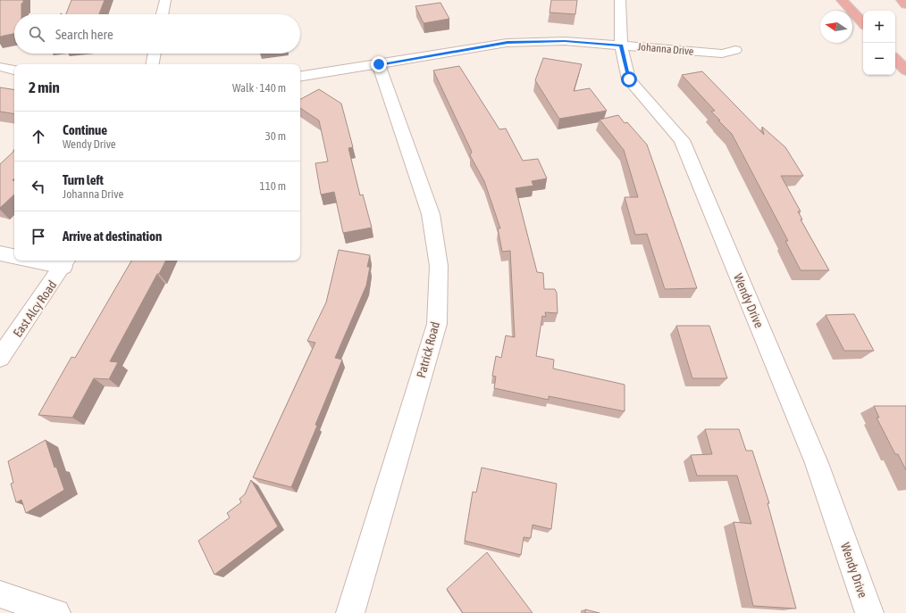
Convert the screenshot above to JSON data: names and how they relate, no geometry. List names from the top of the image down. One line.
{"streets":{"street":["Johanna Drive","Wendy Drive","East Alcy Road","Patrick Road"]},"crossings":[["Johanna Drive","Wendy Drive"],["Johanna Drive","Patrick Road"]],"north":"left","page":{"map_buttons":["+","−"],"search":"Search here","heading":["2 min","Walk · 140 m"],"list":[["Continue","Wendy Drive","30 m"],["Turn left","Johanna Drive","110 m"],"Arrive at destination"]}}
